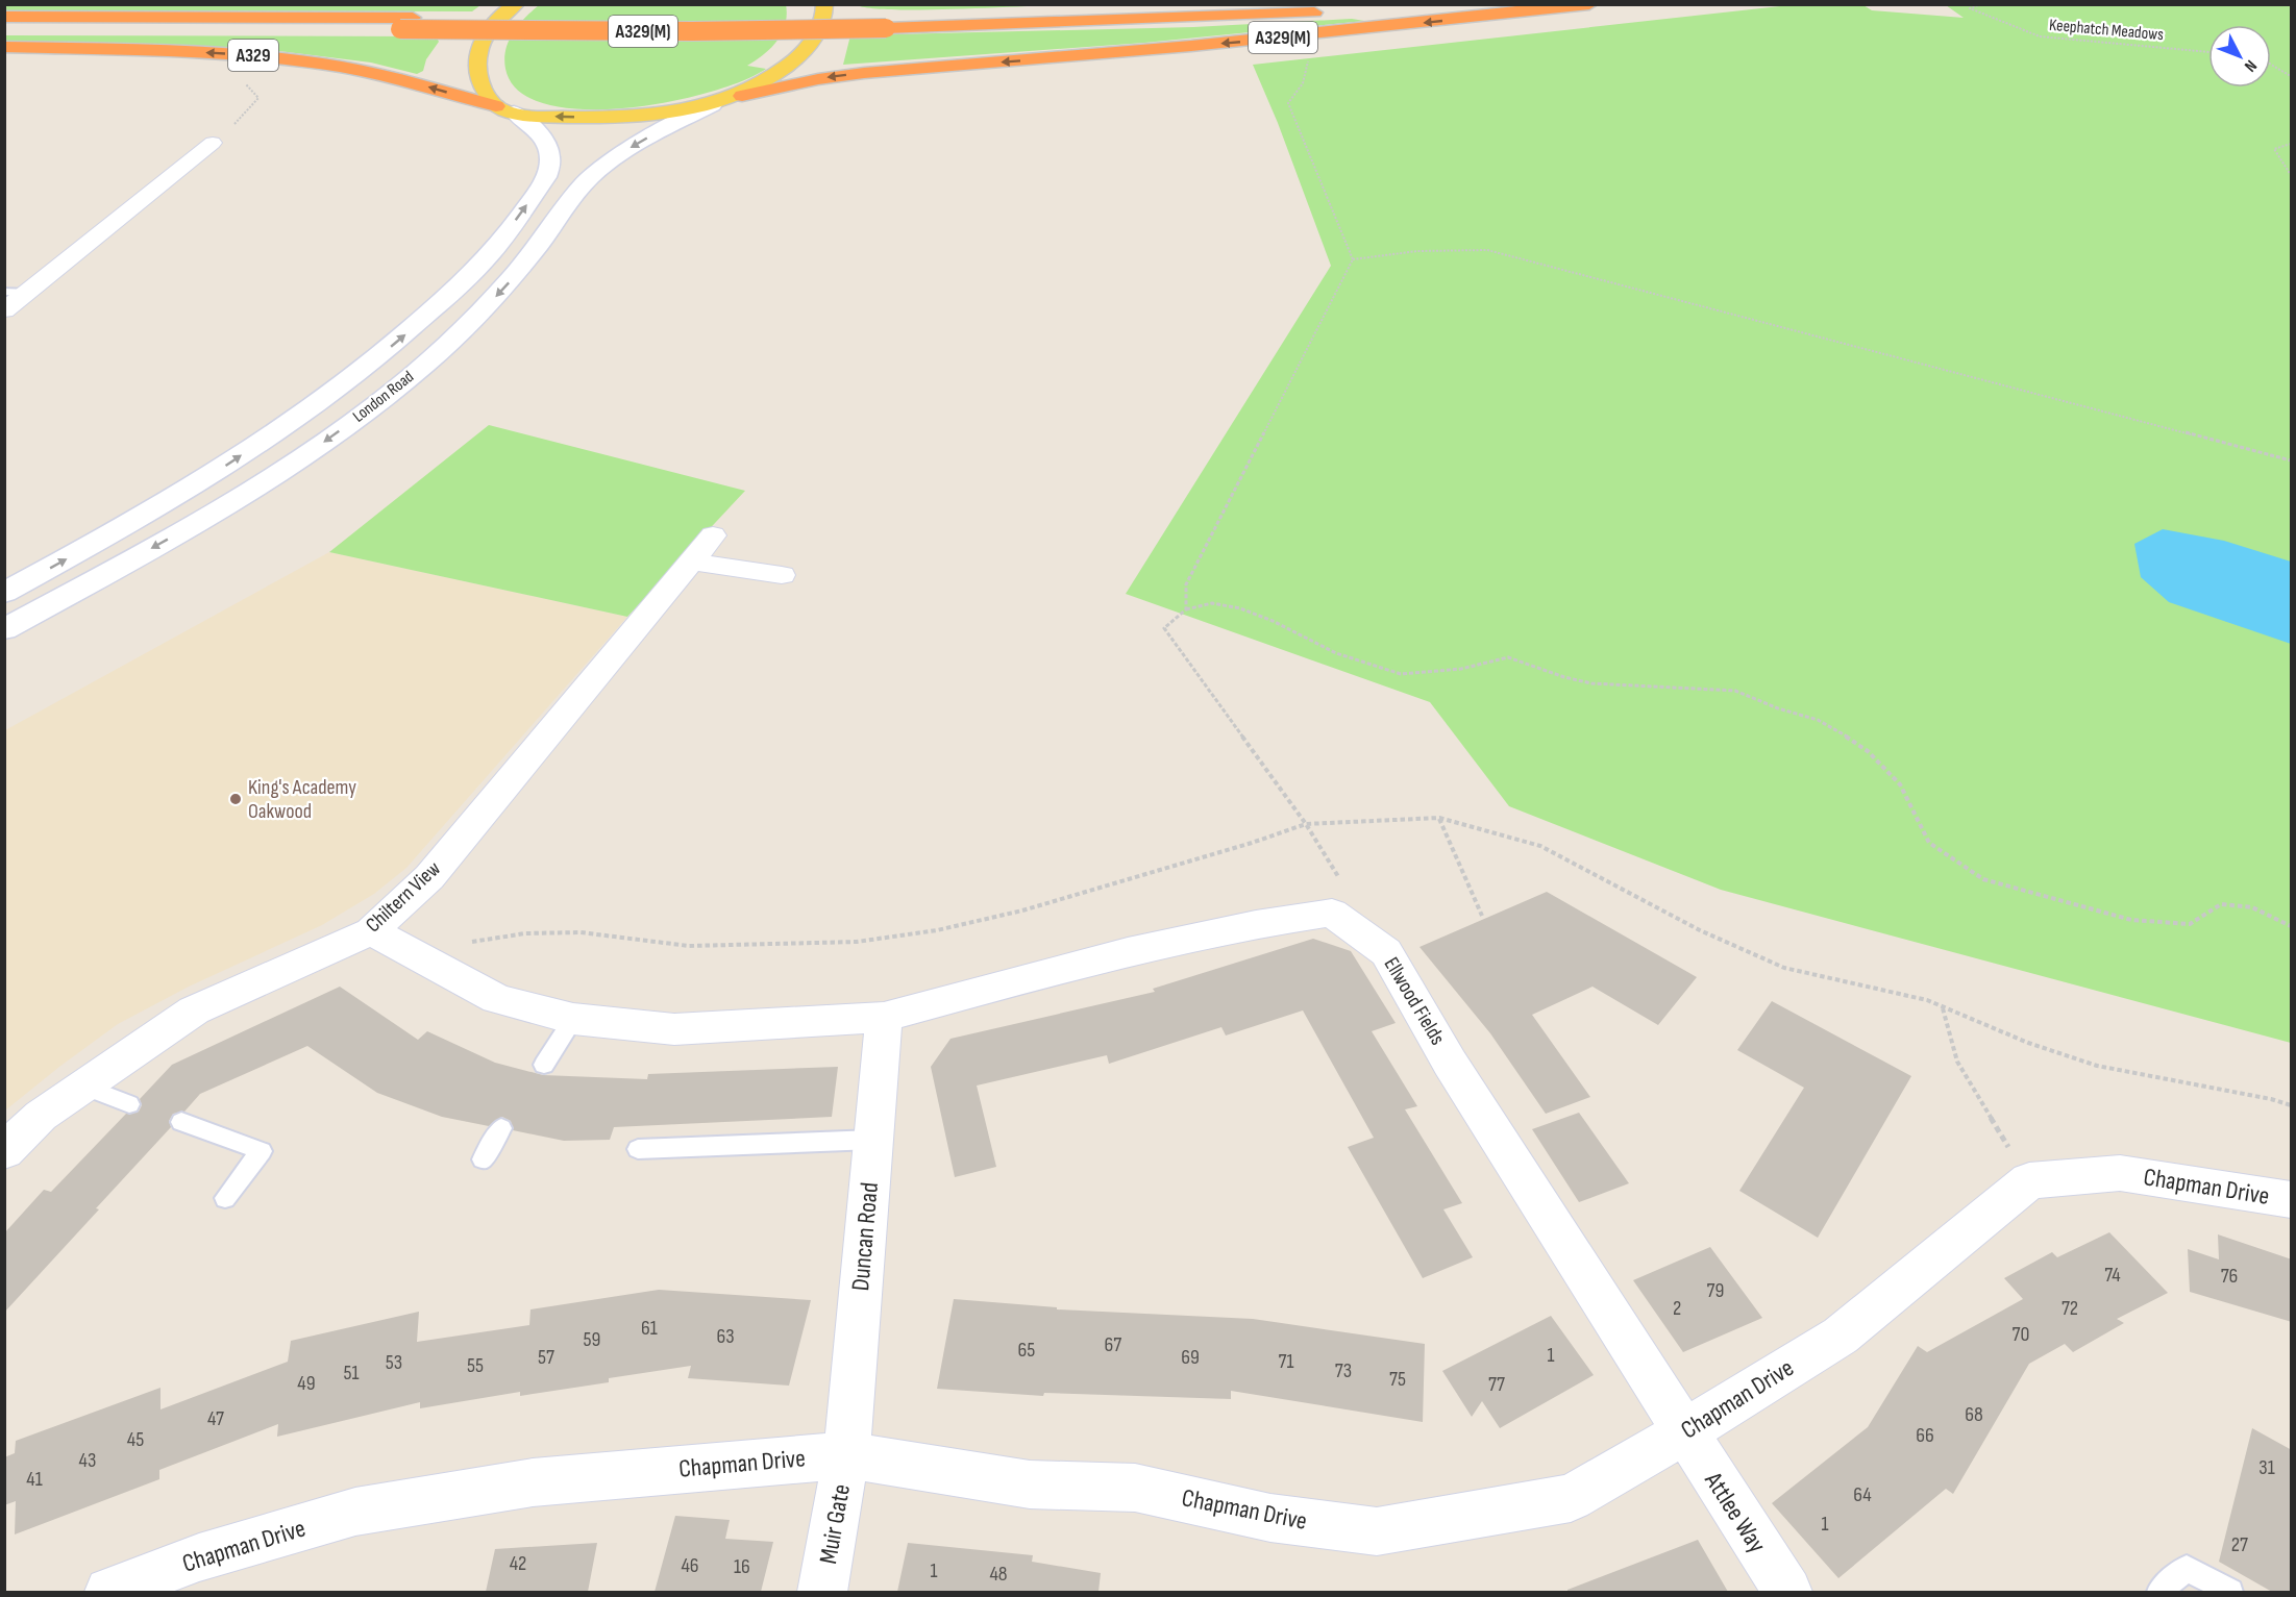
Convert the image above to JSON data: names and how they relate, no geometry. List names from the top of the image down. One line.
{"streets":{"highway":["A329(M)","A329"],"main road":["London Road"],"street":["Chiltern View","Ellwood Fields","Chapman Drive","Duncan Road","Attlee Way","Muir Gate"],"path":["Keephatch Meadows"]},"crossings":[["A329","London Road"],["Chiltern View","Ellwood Fields"],["Ellwood Fields","Chapman Drive"],["Ellwood Fields","Duncan Road"],["Ellwood Fields","Attlee Way"],["Chapman Drive","Duncan Road"],["Chapman Drive","Attlee Way"],["Chapman Drive","Muir Gate"],["Duncan Road","Muir Gate"]],"places":["King's Academy Oakwood"],"house_numbers":["74","76","79","2","72","61","70","63","59","67","65","1","57","69","71","53","55","73","51","75","49","77","68","47","66","45","43","31","41","64","1","27","42","46","16","1","48"],"north":"bottom right"}
